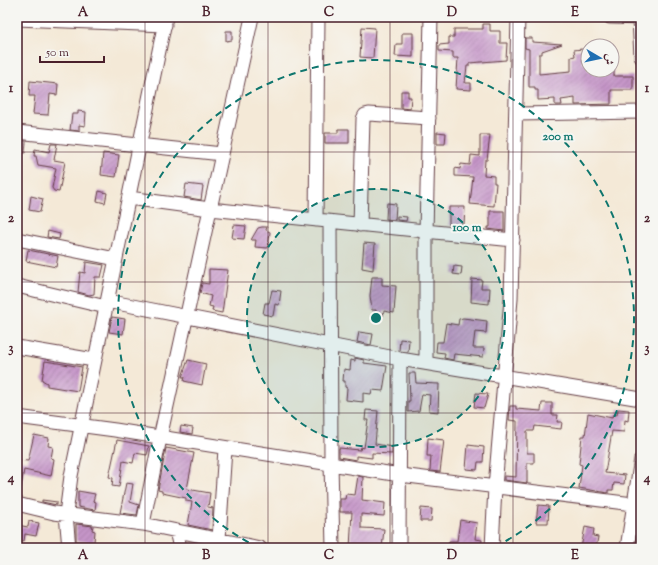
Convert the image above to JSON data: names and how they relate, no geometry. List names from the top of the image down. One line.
{"scale_bar":"50 m","north":"right","grid":{"columns":["A","B","C","D","E"],"rows":["1","2","3","4"]},"rings":["200 m","100 m"]}
